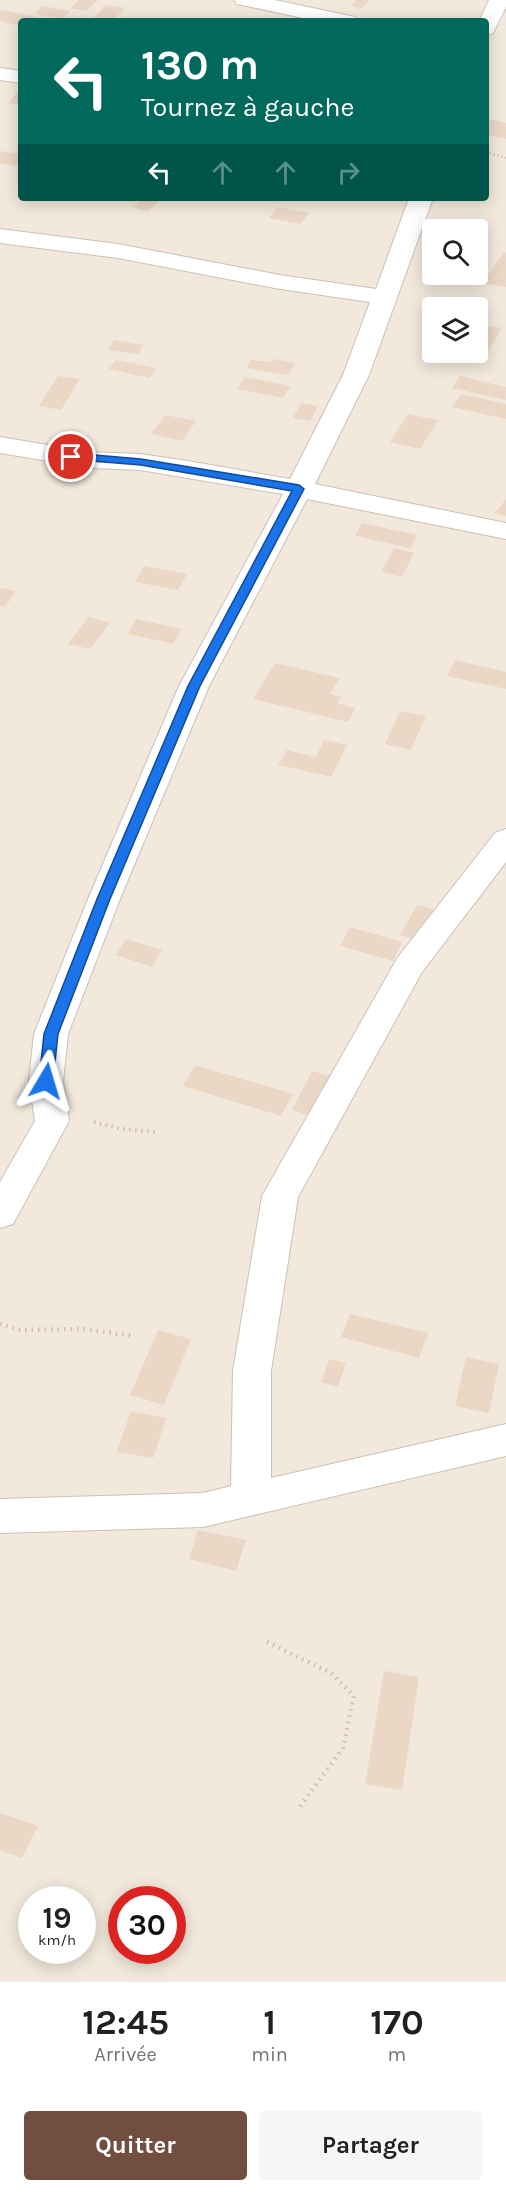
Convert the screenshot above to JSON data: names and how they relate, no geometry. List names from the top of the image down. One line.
{"page":{"turn":["130 m","Tournez à gauche"],"speed":"19 km/h","limit":"30","eta":["12:45","Arrivée","1","min","170","m"],"buttons":["Quitter","Partager"]}}
